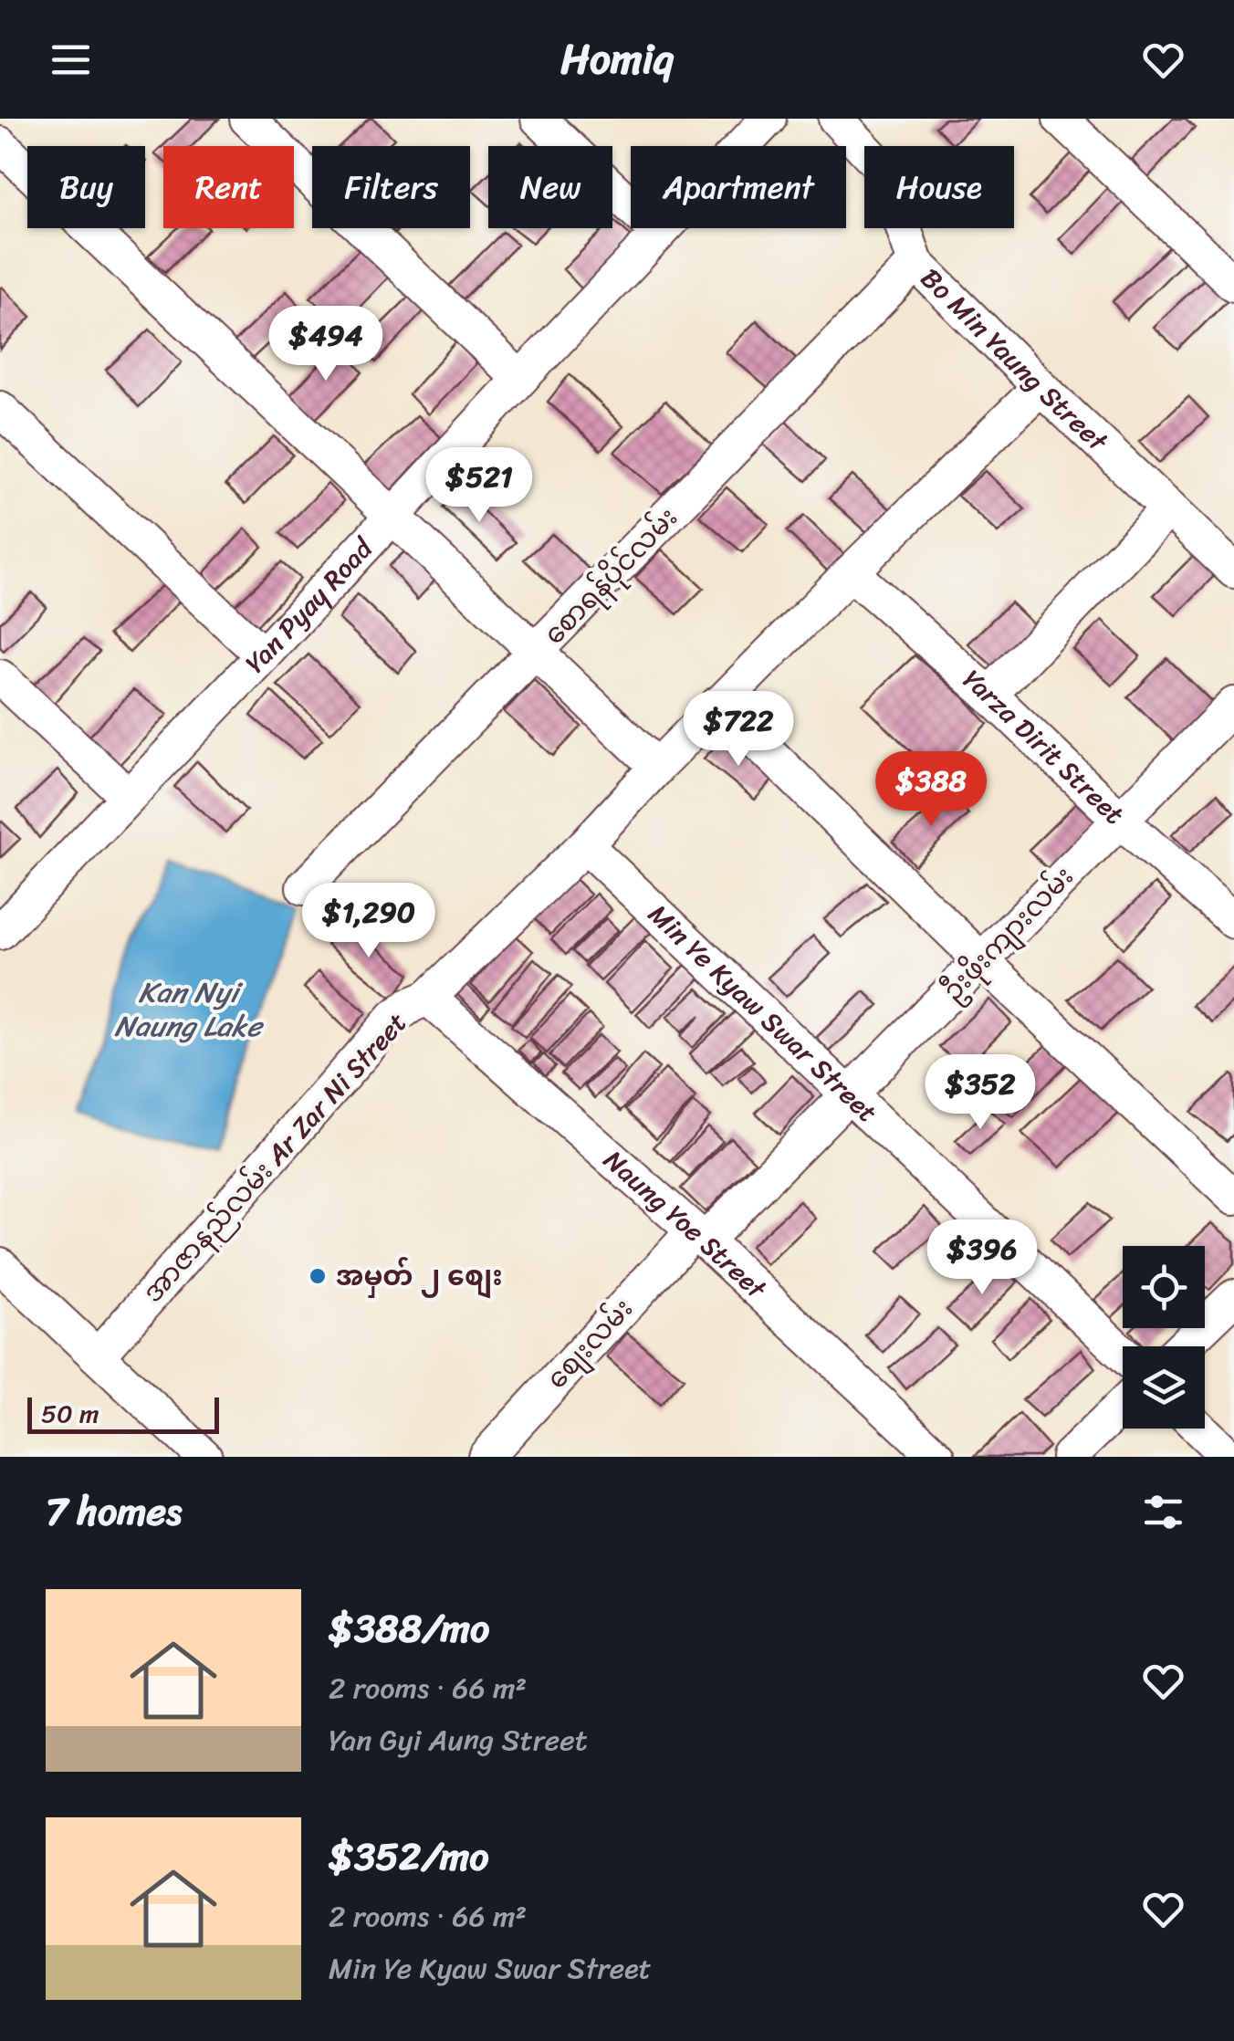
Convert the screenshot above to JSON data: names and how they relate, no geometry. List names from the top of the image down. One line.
{"streets":{"street":["Bo Min Yaung Street","စောရန်ပိုင်လမ်း","Yan Pyay Road","Yarza Dirit Street","ဦးဖိုးကျားလမ်း","Min Ye Kyaw Swar Street","အာဇာနည်လမ်း Ar Zar Ni Street","Naung Yoe Street","စျေးလမ်း"]},"crossings":[["Bo Min Yaung Street","စောရန်ပိုင်လမ်း"],["Bo Min Yaung Street","အာဇာနည်လမ်း Ar Zar Ni Street"],["Yarza Dirit Street","ဦးဖိုးကျားလမ်း"],["Yarza Dirit Street","အာဇာနည်လမ်း Ar Zar Ni Street"],["ဦးဖိုးကျားလမ်း","Min Ye Kyaw Swar Street"],["ဦးဖိုးကျားလမ်း","Naung Yoe Street"],["ဦးဖိုးကျားလမ်း","စျေးလမ်း"],["Min Ye Kyaw Swar Street","အာဇာနည်လမ်း Ar Zar Ni Street"],["အာဇာနည်လမ်း Ar Zar Ni Street","Naung Yoe Street"],["Naung Yoe Street","စျေးလမ်း"]],"water":["Kan Nyi Naung Lake"],"places":["အမှတ် ၂ စျေး"],"scale_bar":"50 m","page":{"header":"Homiq","chip":["Buy","Rent","Filters","New","Apartment","House"],"price":["$494","$521","$722","$388","$1,290","$352","$396"],"scale":"50 m","heading":"7 homes","list":[{"name":"$388/mo","note":"2 rooms · 66 m² · Yan Gyi Aung Street"},{"name":"$352/mo","note":"2 rooms · 66 m² · Min Ye Kyaw Swar Street"}]}}
